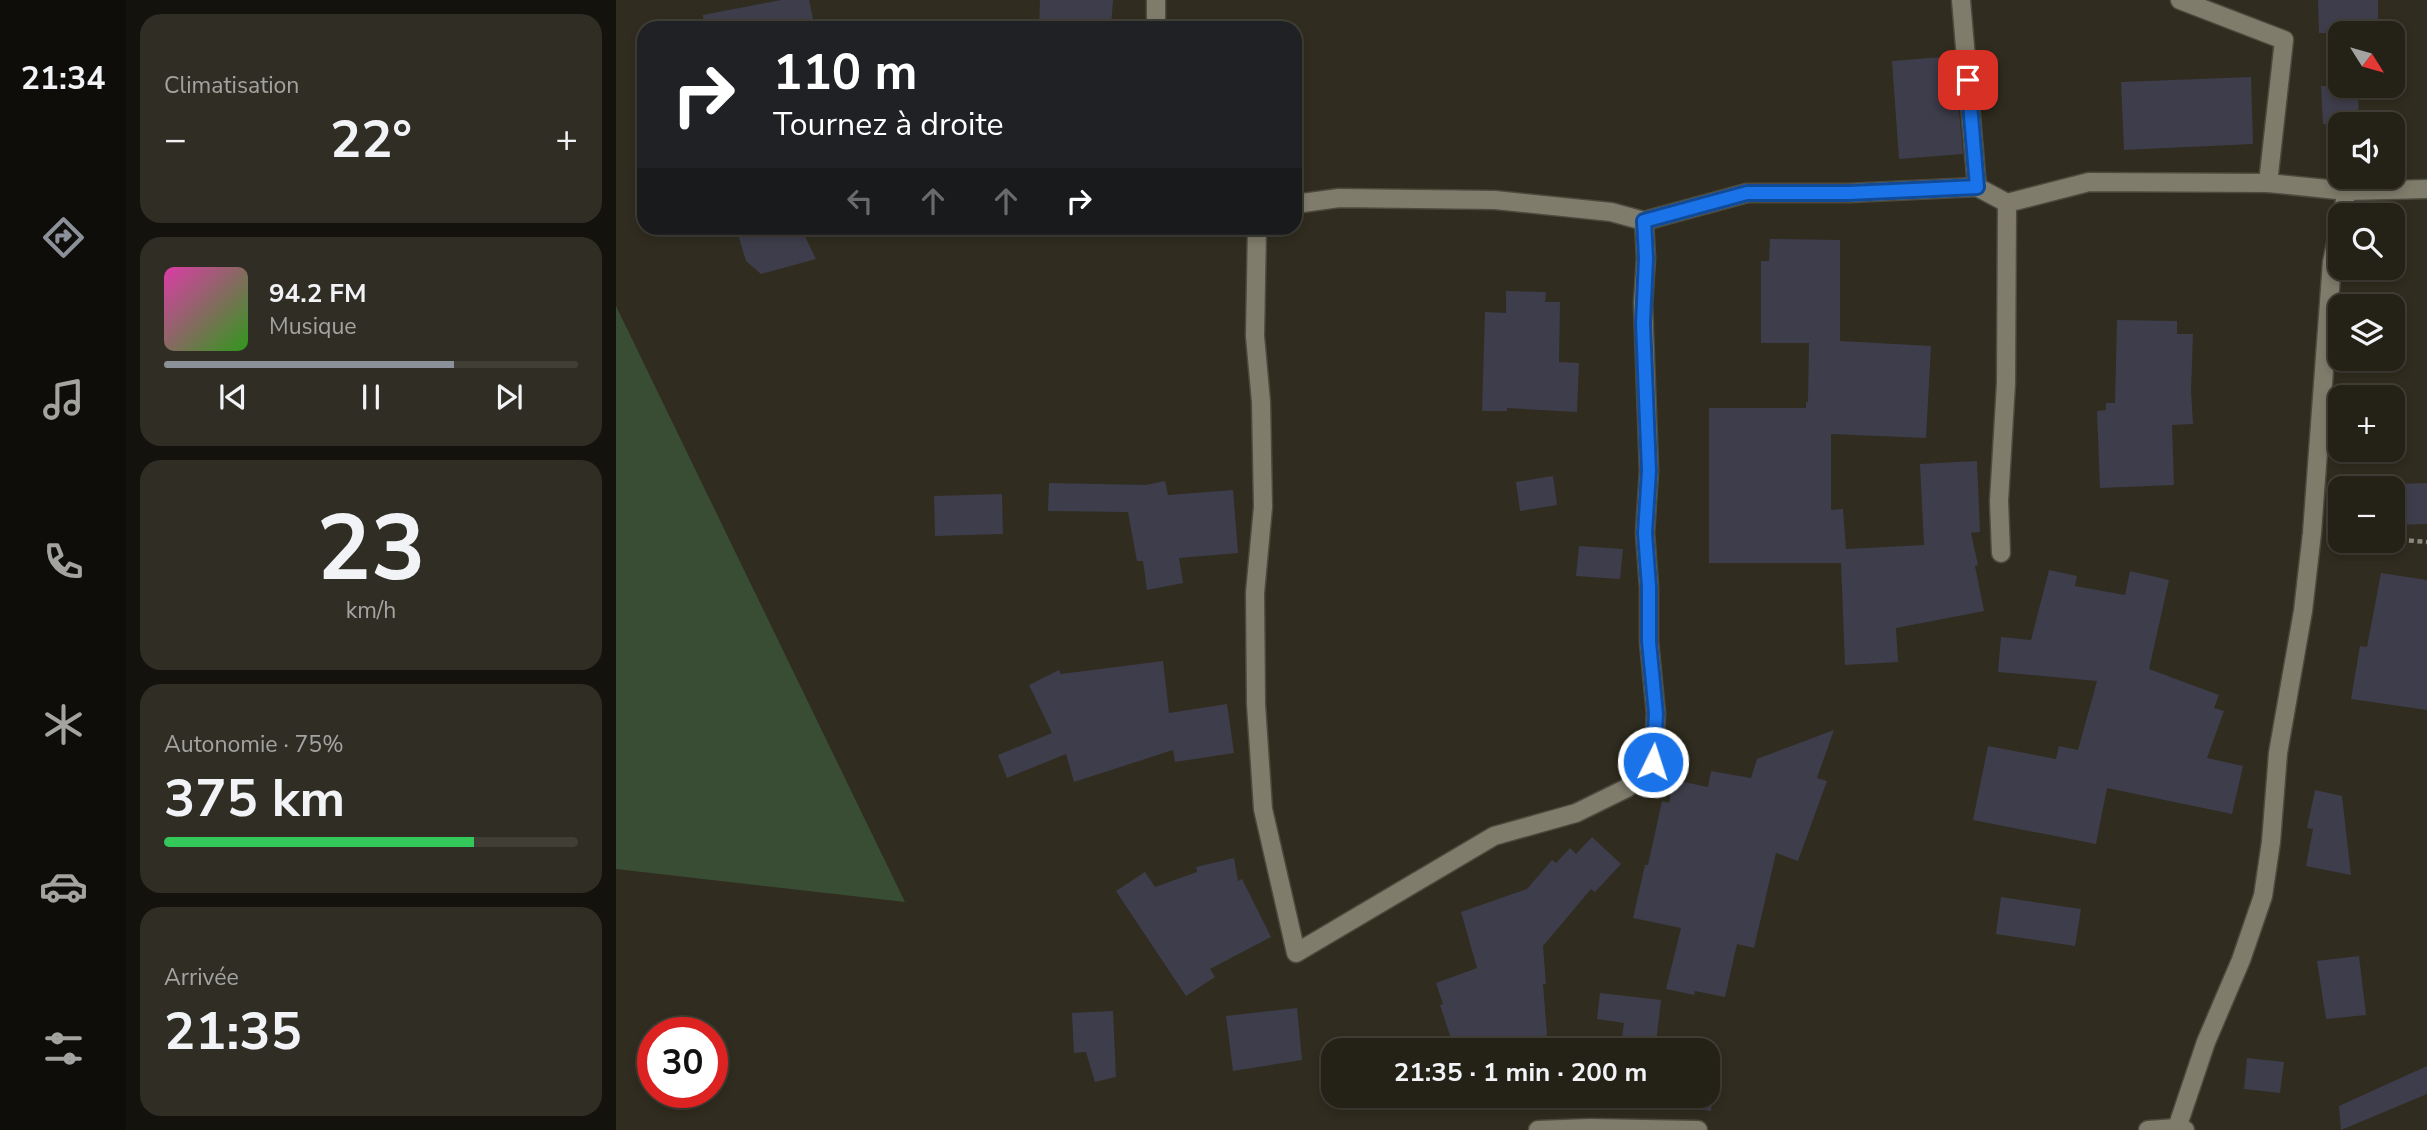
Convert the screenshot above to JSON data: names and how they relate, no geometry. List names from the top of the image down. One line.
{"north":"bottom right","page":{"tabs":"21:34","tile":["Climatisation",["23","km/h"],["Autonomie · 75%","375 km"],["Arrivée","21:35"]],"map_buttons":["+","−"],"turn":["110 m","Tournez à droite"],"heat":["−","22°","+"],"song":["94.2 FM","Musique"],"limit":"30","trip":"21:35 · 1 min · 200 m"}}
